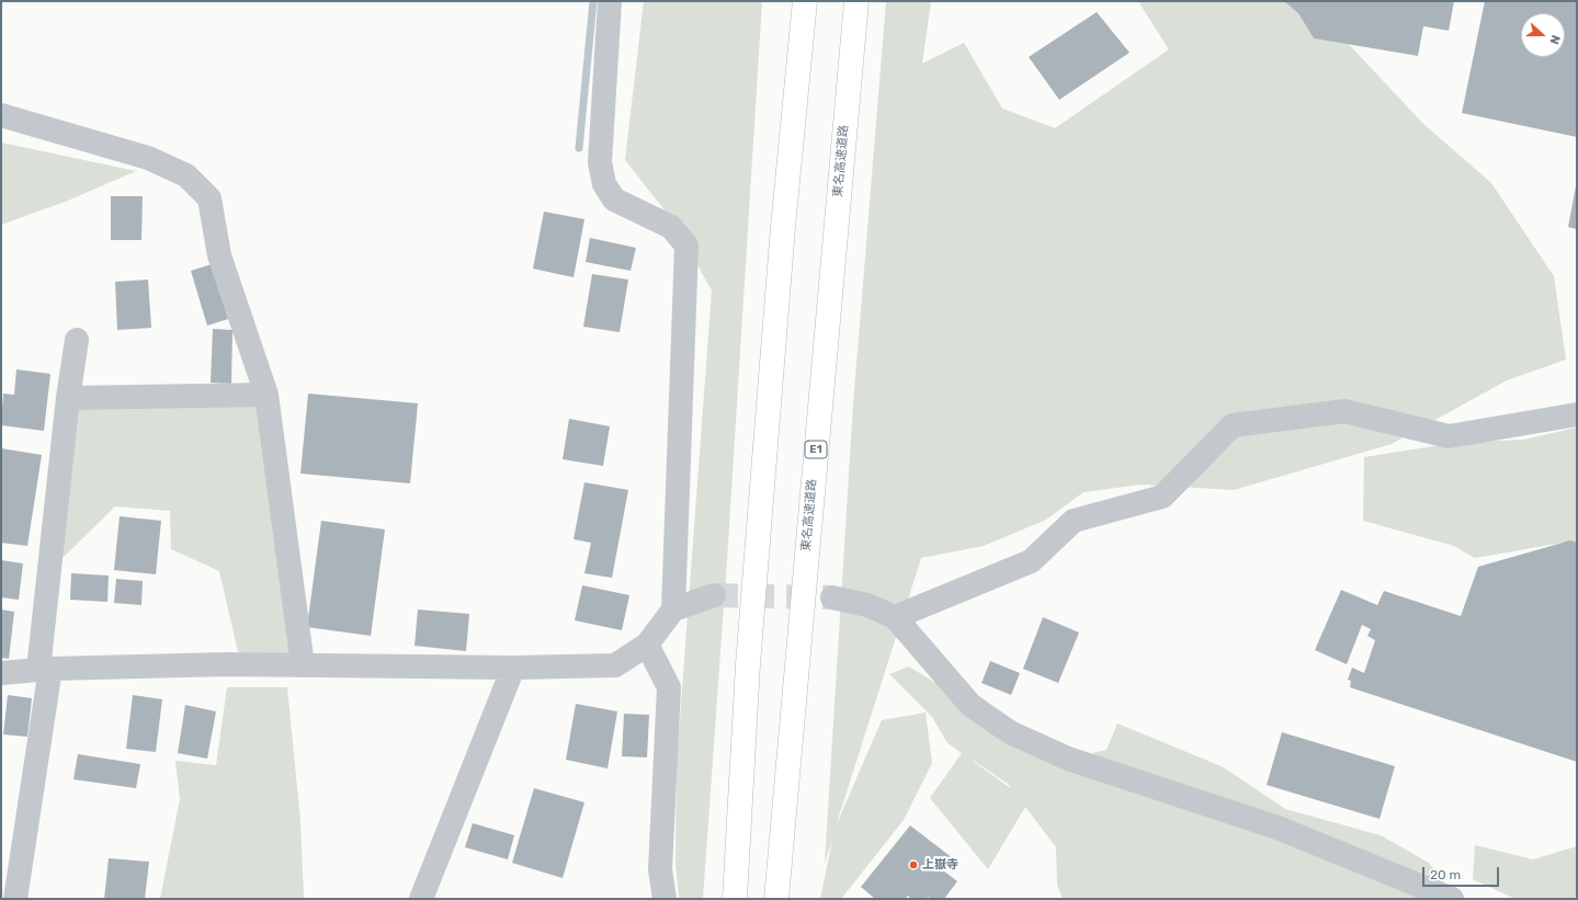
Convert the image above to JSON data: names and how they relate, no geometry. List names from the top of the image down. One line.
{"streets":{"highway":["東名高速道路","E1"]},"places":["上嶽寺"],"scale_bar":"20 m","north":"right"}
